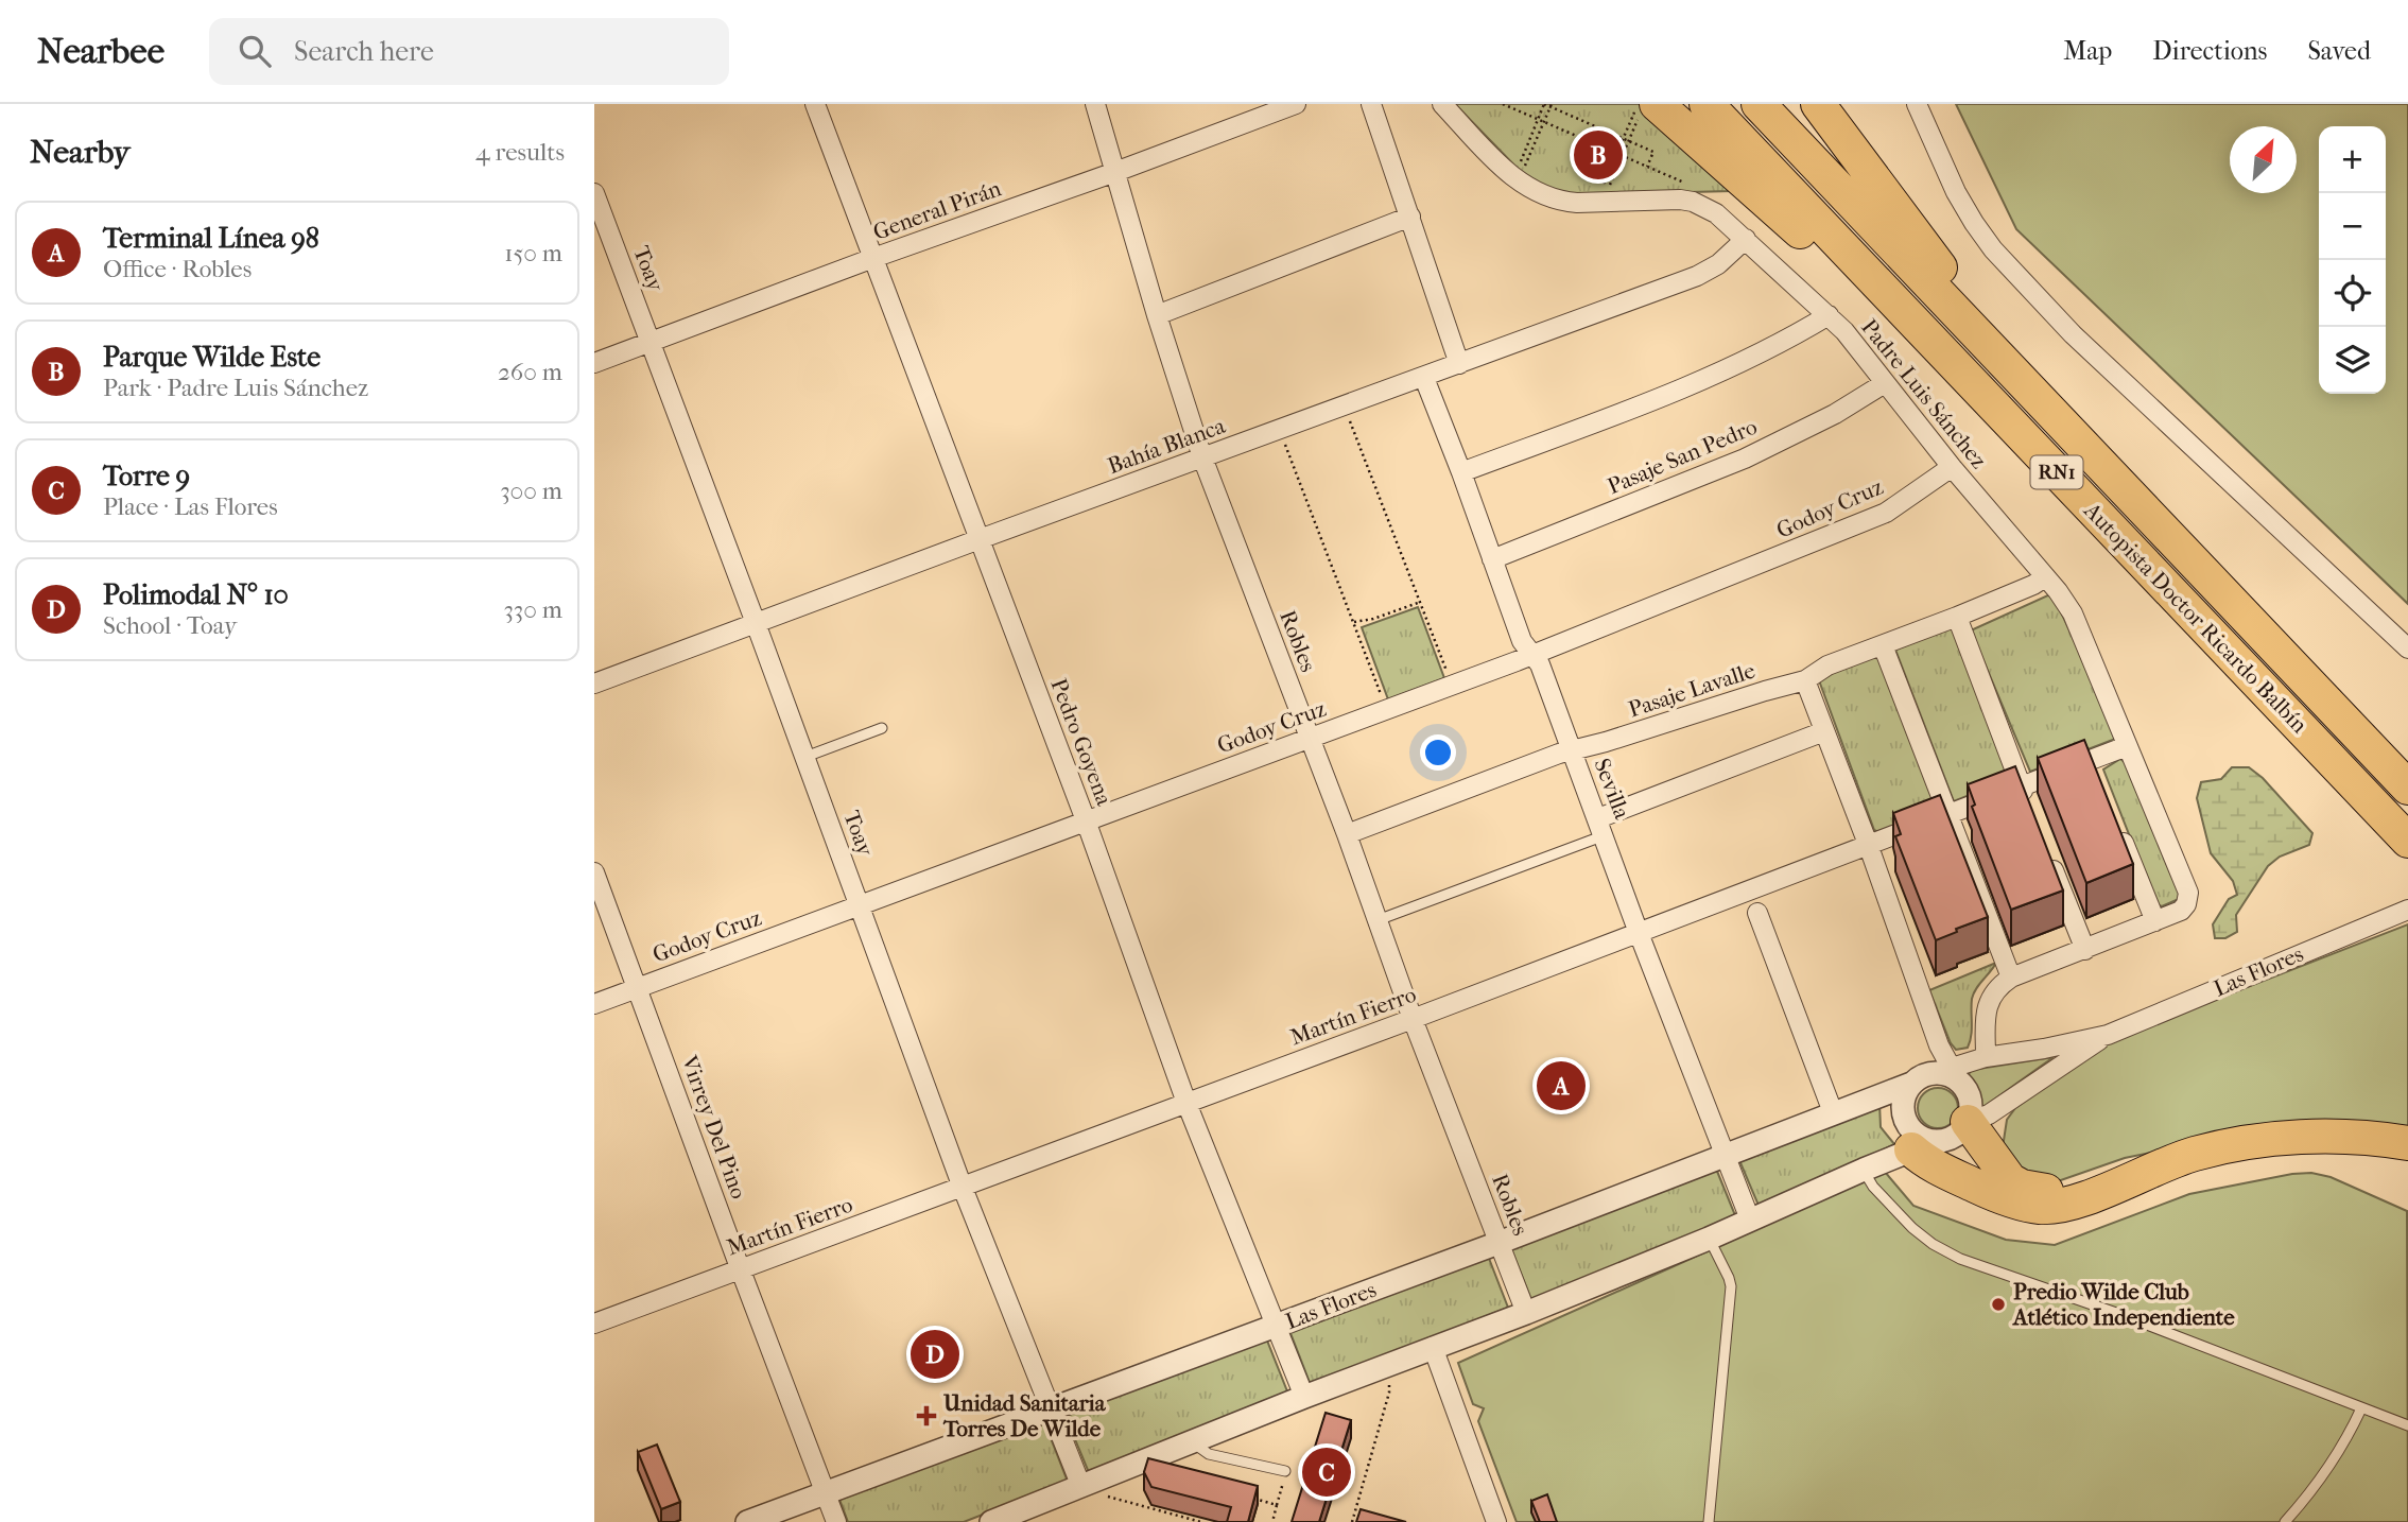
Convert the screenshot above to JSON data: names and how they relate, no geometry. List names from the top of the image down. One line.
{"streets":{"highway":["RN1","Autopista Doctor Ricardo Balbín"],"street":["General Pirán","Toay","Padre Luis Sánchez","Bahía Blanca","Pasaje San Pedro","Godoy Cruz","Robles","Pasaje Lavalle","Pedro Goyena","Sevilla","Las Flores","Martín Fierro","Virrey Del Pino"]},"crossings":[["General Pirán","Toay"],["General Pirán","Robles"],["General Pirán","Pedro Goyena"],["Toay","Bahía Blanca"],["Toay","Godoy Cruz"],["Toay","Las Flores"],["Toay","Martín Fierro"],["Padre Luis Sánchez","Bahía Blanca"],["Padre Luis Sánchez","Pasaje San Pedro"],["Padre Luis Sánchez","Godoy Cruz"],["Padre Luis Sánchez","Pasaje Lavalle"],["Padre Luis Sánchez","Martín Fierro"],["Bahía Blanca","Robles"],["Bahía Blanca","Pedro Goyena"],["Bahía Blanca","Sevilla"],["Pasaje San Pedro","Sevilla"],["Godoy Cruz","Robles"],["Godoy Cruz","Pedro Goyena"],["Godoy Cruz","Sevilla"],["Godoy Cruz","Virrey Del Pino"],["Robles","Pasaje Lavalle"],["Robles","Las Flores"],["Robles","Martín Fierro"],["Pasaje Lavalle","Sevilla"],["Pedro Goyena","Las Flores"],["Pedro Goyena","Martín Fierro"],["Sevilla","Las Flores"],["Sevilla","Martín Fierro"],["Las Flores","Virrey Del Pino"],["Martín Fierro","Virrey Del Pino"]],"places":{"other":["Predio Wilde Club Atlético Independiente"],"health":["Unidad Sanitaria Torres De Wilde"]},"north":"top right","page":{"header":"Nearbee","search":"Search here","nav":["Map","Directions","Saved"],"heading":["Nearby","4 results"],"map_buttons":["+","−"],"pins":["B","A","D","C"],"list":[{"mark":"A","name":"Terminal Línea 98","note":"Office · Robles","value":"150 m"},{"mark":"B","name":"Parque Wilde Este","note":"Park · Padre Luis Sánchez","value":"260 m"},{"mark":"C","name":"Torre 9","note":"Place · Las Flores","value":"300 m"},{"mark":"D","name":"Polimodal N° 10","note":"School · Toay","value":"330 m"}]}}
